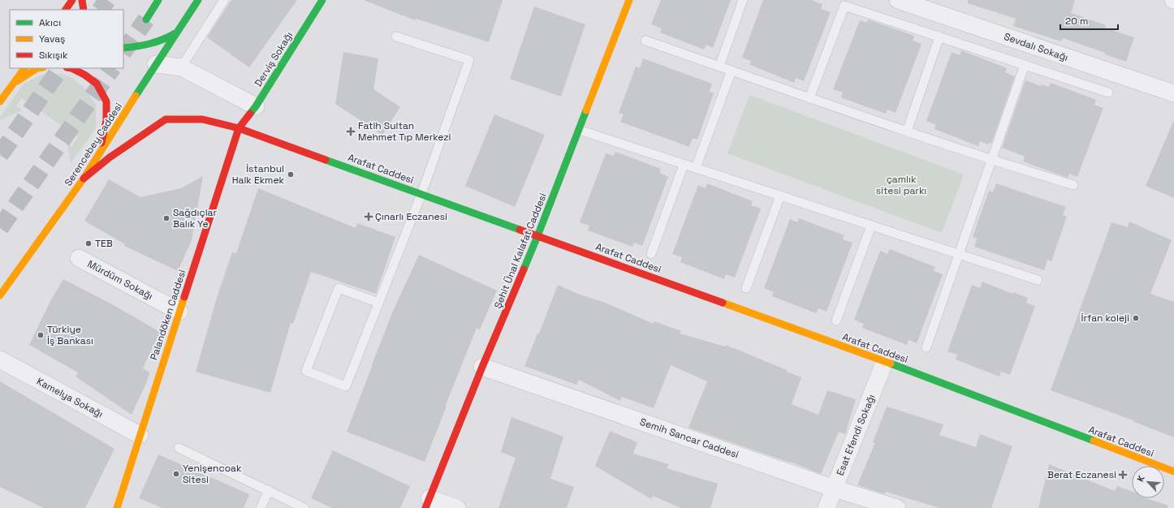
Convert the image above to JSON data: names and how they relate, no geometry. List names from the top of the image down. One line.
{"streets":{"main road":["Derviş Sokağı","Serencebey Caddesi","Arafat Caddesi","Şehit Ünal Kalafat Caddesi","Palandöken Caddesi"],"street":["Sevdalı Sokağı","Mürdüm Sokağı","Kamelya Sokağı","Esat Efendi Sokağı","Semih Sancar Caddesi"]},"crossings":[["Derviş Sokağı","Arafat Caddesi"],["Derviş Sokağı","Palandöken Caddesi"],["Serencebey Caddesi","Arafat Caddesi"],["Arafat Caddesi","Şehit Ünal Kalafat Caddesi"],["Arafat Caddesi","Palandöken Caddesi"],["Arafat Caddesi","Esat Efendi Sokağı"],["Şehit Ünal Kalafat Caddesi","Semih Sancar Caddesi"],["Mürdüm Sokağı","Palandöken Caddesi"],["Palandöken Caddesi","Kamelya Sokağı"],["Esat Efendi Sokağı","Semih Sancar Caddesi"]],"parks":["çamlık sitesi parkı"],"places":{"health":["Fatih Sultan Mehmet Tıp Merkezi","Çınarlı Eczanesi","Berat Eczanesi"],"other":["İstanbul Halk Ekmek","Sağdıçlar Balık Ye","TEB","İrfan koleji","Türkiye İş Bankası","Yenişencoak Sitesi"]},"legend":["Akıcı","Yavaş","Sıkışık"],"scale_bar":"20 m","north":"top left"}
